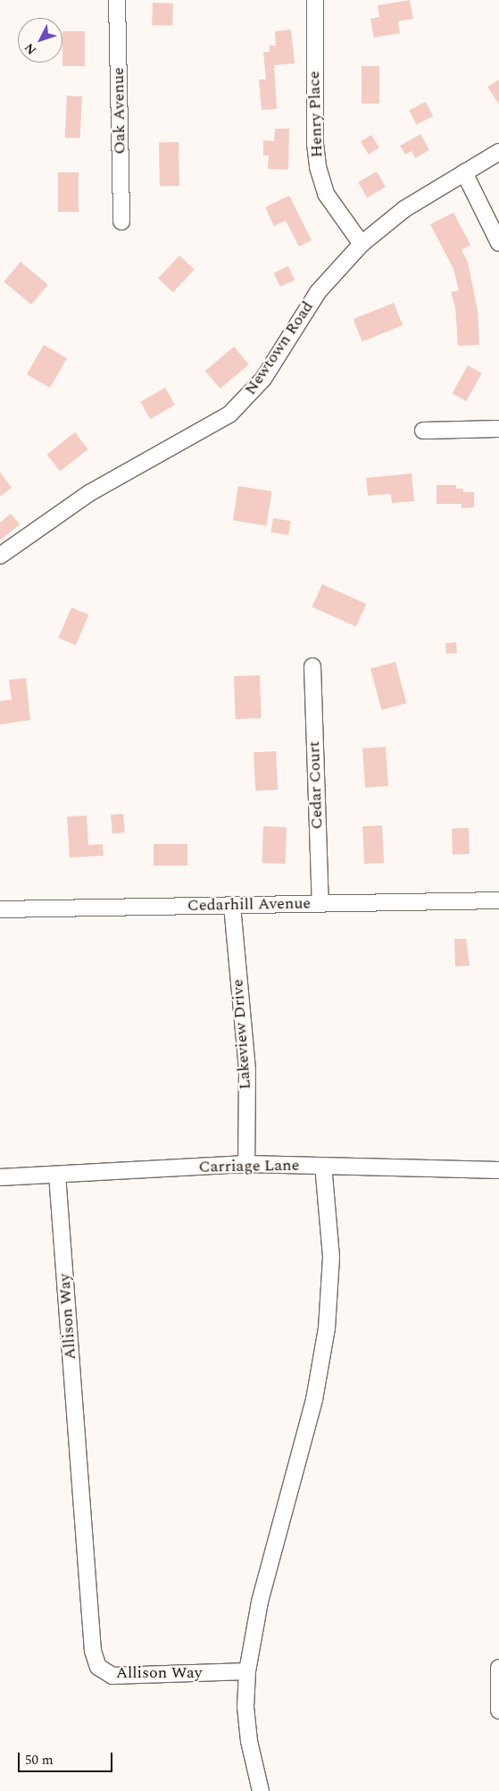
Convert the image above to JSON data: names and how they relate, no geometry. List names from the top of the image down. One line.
{"streets":{"street":["Oak Avenue","Henry Place","Newtown Road","Cedar Court","Cedarhill Avenue","Lakeview Drive","Carriage Lane","Allison Way"]},"crossings":[["Henry Place","Newtown Road"],["Cedar Court","Cedarhill Avenue"],["Cedarhill Avenue","Lakeview Drive"],["Lakeview Drive","Carriage Lane"],["Carriage Lane","Allison Way"]],"scale_bar":"50 m","north":"bottom left"}
